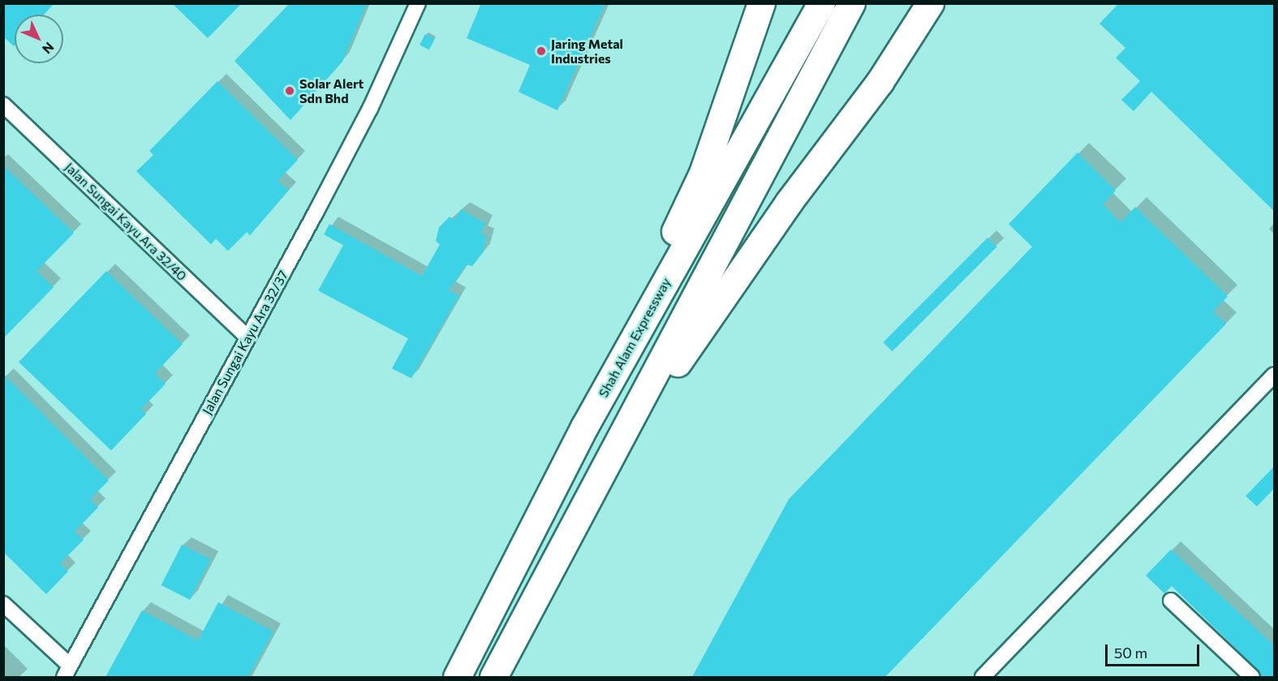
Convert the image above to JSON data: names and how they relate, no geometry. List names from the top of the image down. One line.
{"streets":{"highway":["Shah Alam Expressway"],"street":["Jalan Sungai Kayu Ara 32/40","Jalan Sungai Kayu Ara 32/37"]},"crossings":[["Jalan Sungai Kayu Ara 32/40","Jalan Sungai Kayu Ara 32/37"]],"places":["Jaring Metal Industries","Solar Alert Sdn Bhd"],"scale_bar":"50 m","north":"bottom right"}
